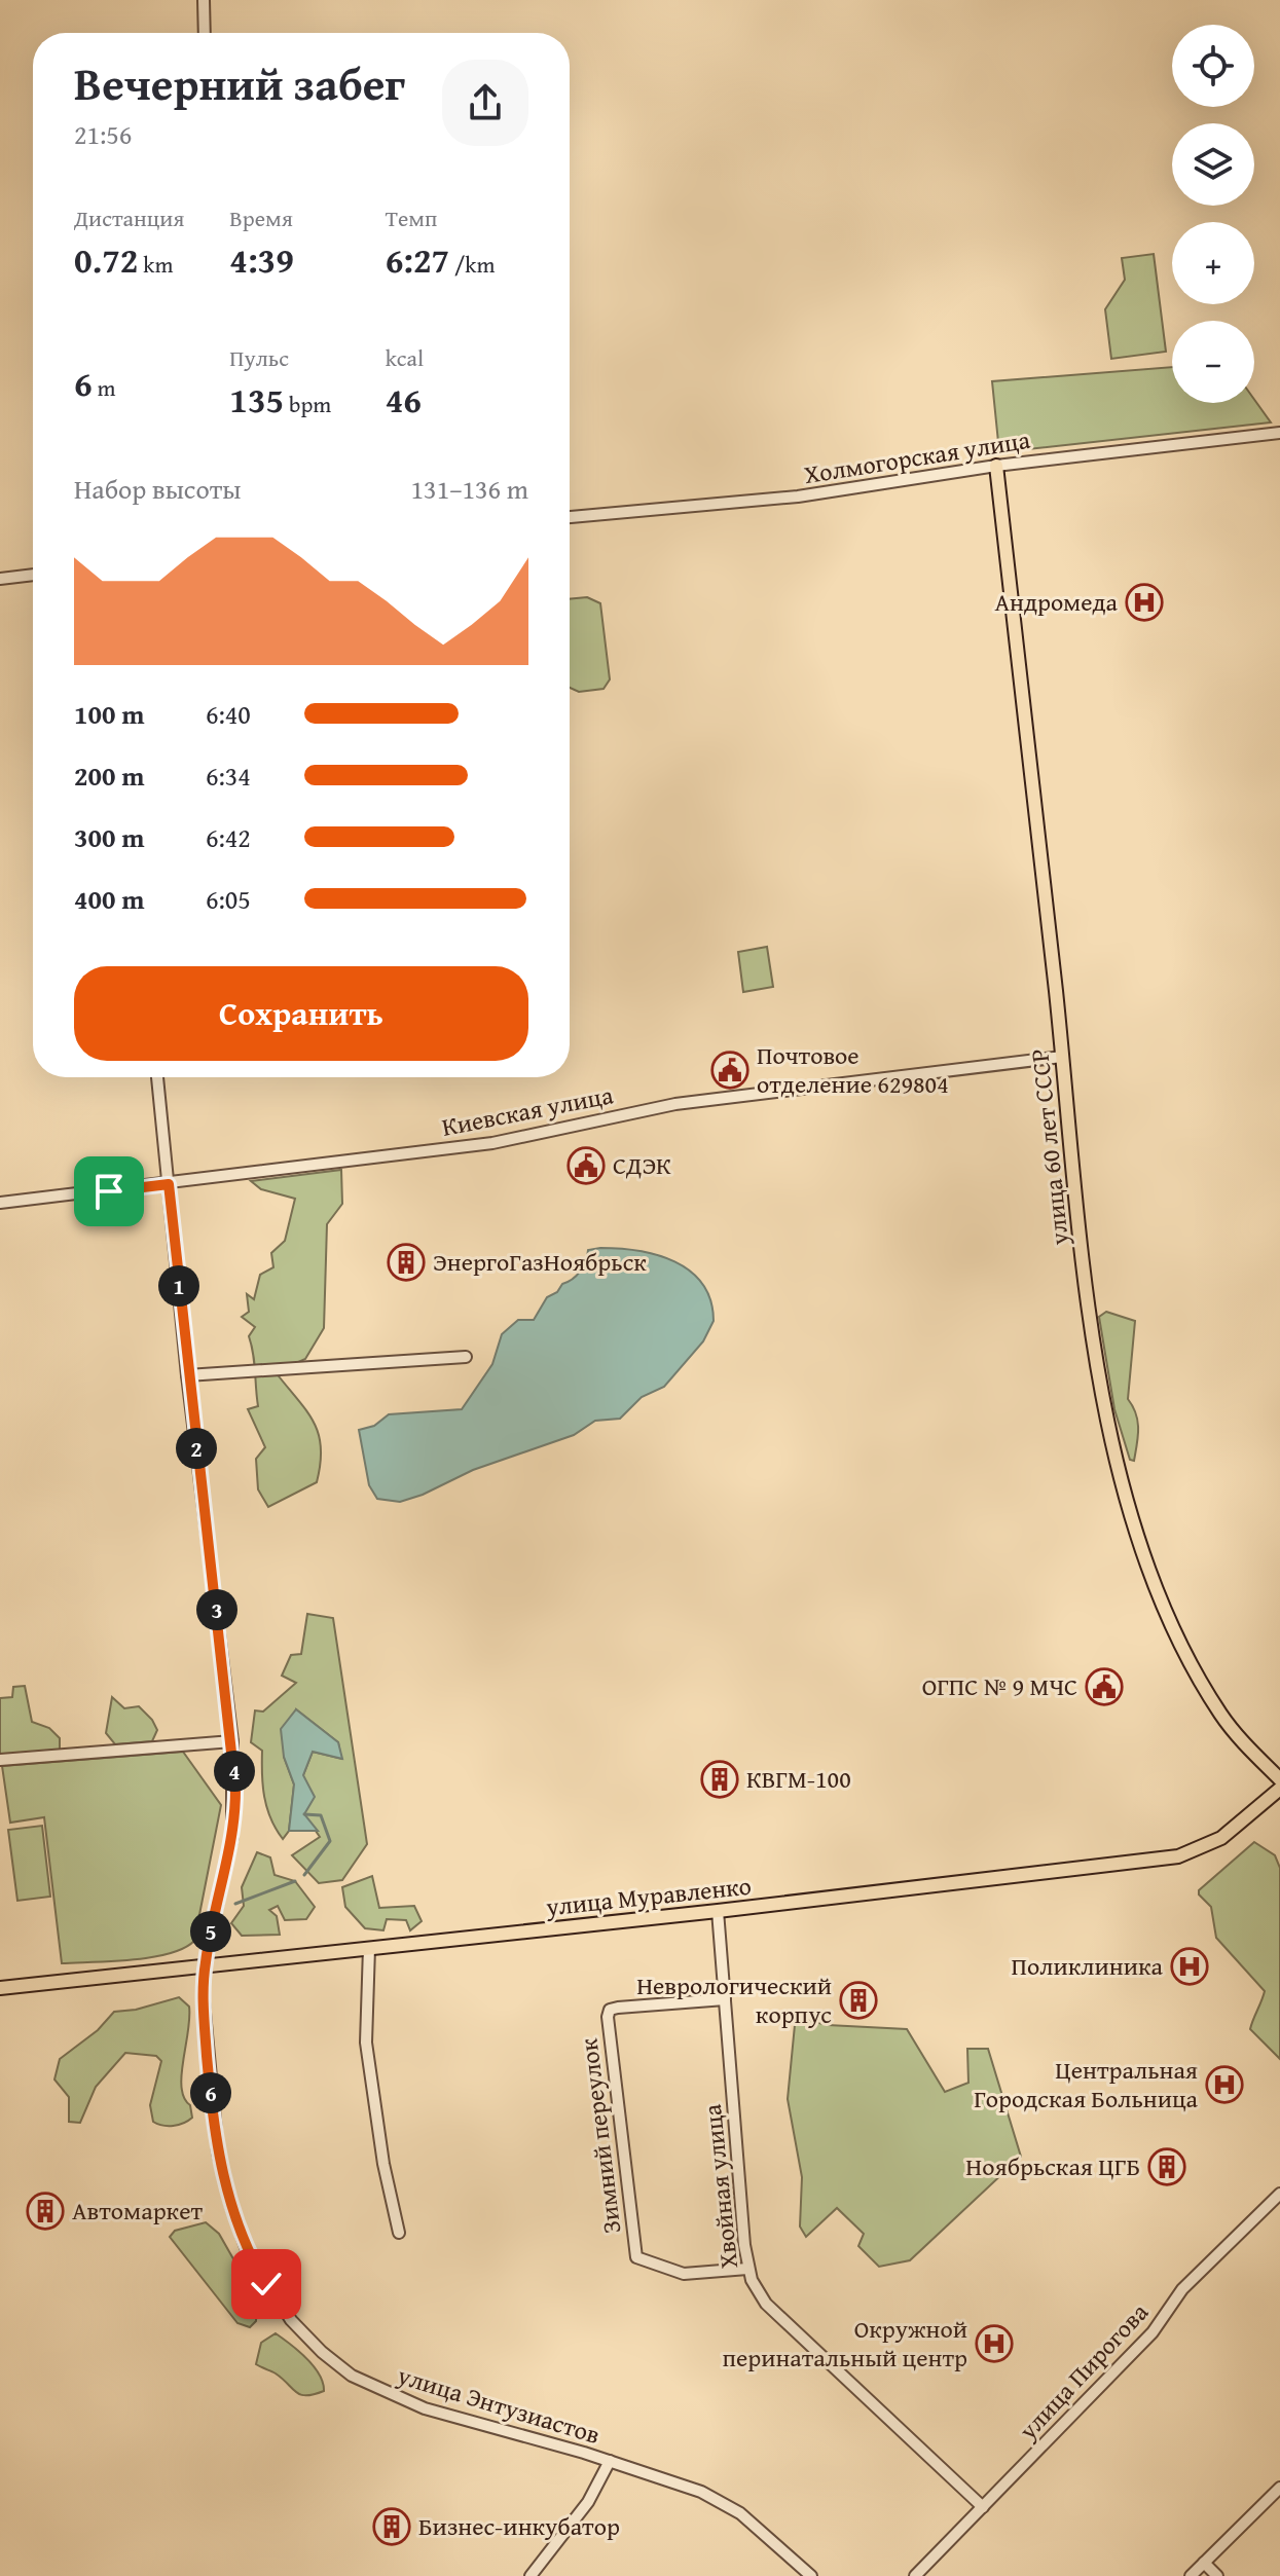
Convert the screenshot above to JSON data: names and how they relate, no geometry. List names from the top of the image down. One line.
{"streets":{"main road":["улица 60 лет СССР","улица Муравленко"],"street":["Холмогорская улица","Киевская улица","Зимний переулок","Хвойная улица","улица Пирогова","улица Энтузиастов"]},"crossings":[["Холмогорская улица","улица 60 лет СССР"],["Киевская улица","улица 60 лет СССР"],["Киевская улица","улица Энтузиастов"],["улица Муравленко","Хвойная улица"],["улица Муравленко","улица Энтузиастов"],["Зимний переулок","Хвойная улица"],["Хвойная улица","улица Пирогова"]],"places":{"hospital":["Андромеда","Поликлиника","Центральная Городская Больница","Окружной перинатальный центр"],"public building":["Почтовое отделение 629804","СДЭК","ОГПС № 9 МЧС"],"building":["ЭнергоГазНоябрьск","КВГМ-100","Неврологический корпус","Ноябрьская ЦГБ","Автомаркет","Бизнес-инкубатор"]},"page":{"map_buttons":["+","−"],"heading":["Вечерний забег","21:56"],"stats":[["Дистанция","0.72 km"],["Время","4:39"],["Темп","6:27 /km"],["6 m"],["Пульс","135 bpm"],["kcal","46"]],"chart":["Набор высоты","131–136 m"],"list":[{"name":"100 m","note":"6:40"},{"name":"200 m","note":"6:34"},{"name":"300 m","note":"6:42"},{"name":"400 m","note":"6:05"}],"buttons":"Сохранить","pins":["1","2","3","4","5","6"]}}
